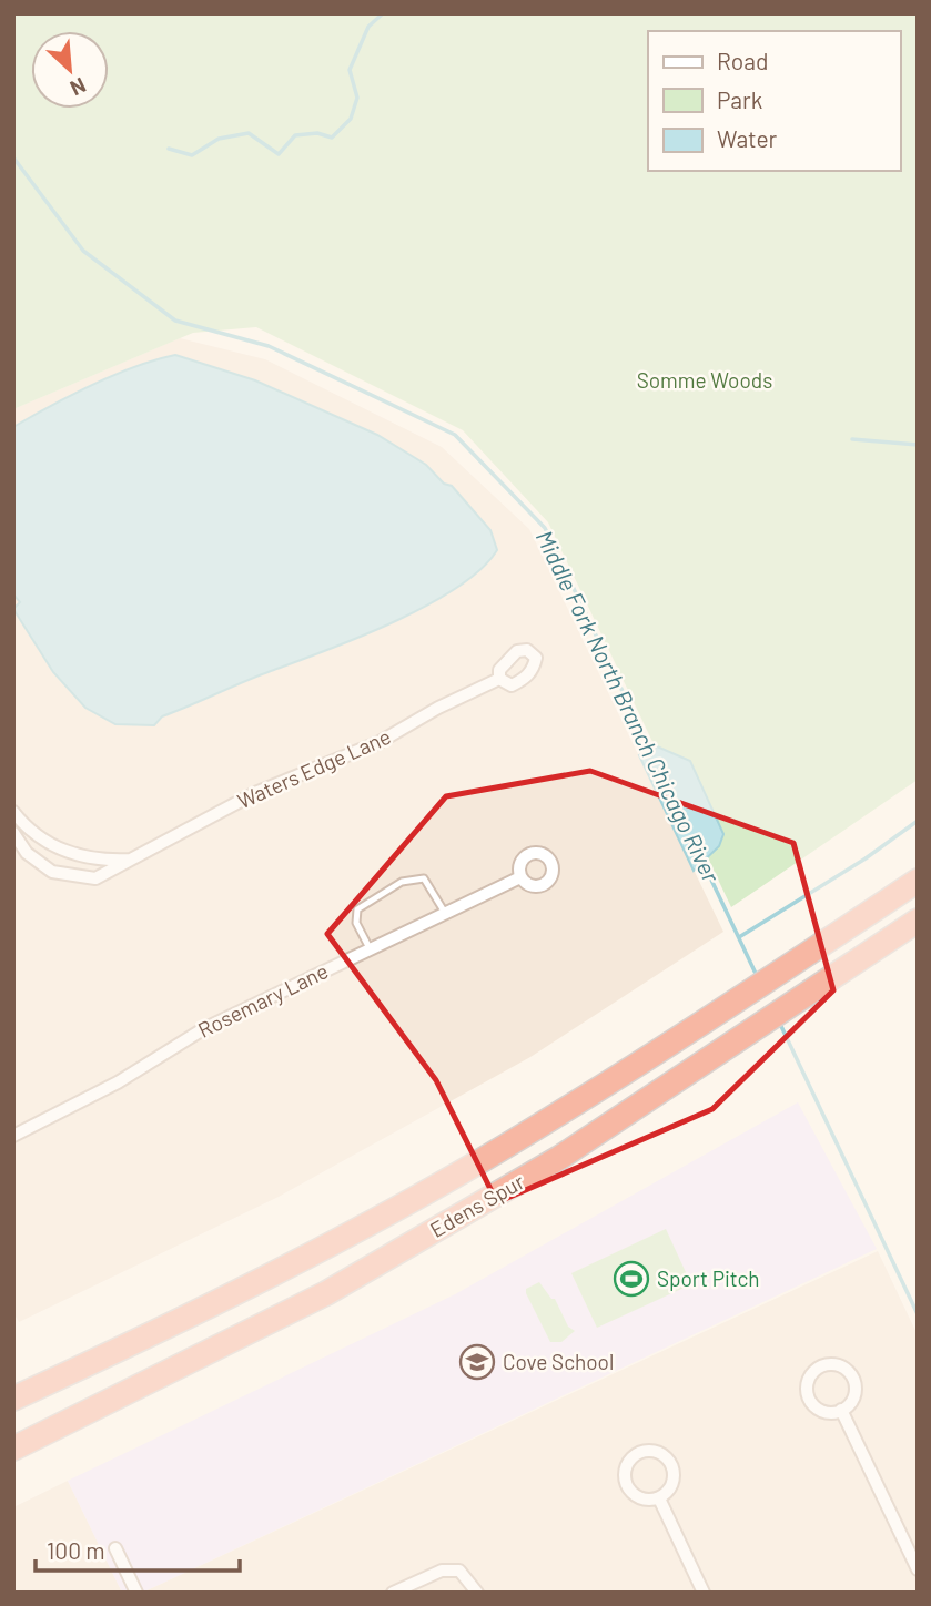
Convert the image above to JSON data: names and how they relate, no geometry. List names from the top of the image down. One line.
{"streets":{"highway":["Edens Spur"],"street":["Waters Edge Lane","Rosemary Lane"]},"water":["Middle Fork North Branch Chicago River"],"parks":["Somme Woods"],"places":{"sports":["Sport Pitch"],"school or university":["Cove School"]},"legend":["Road","Park","Water"],"scale_bar":"100 m","north":"bottom right"}
